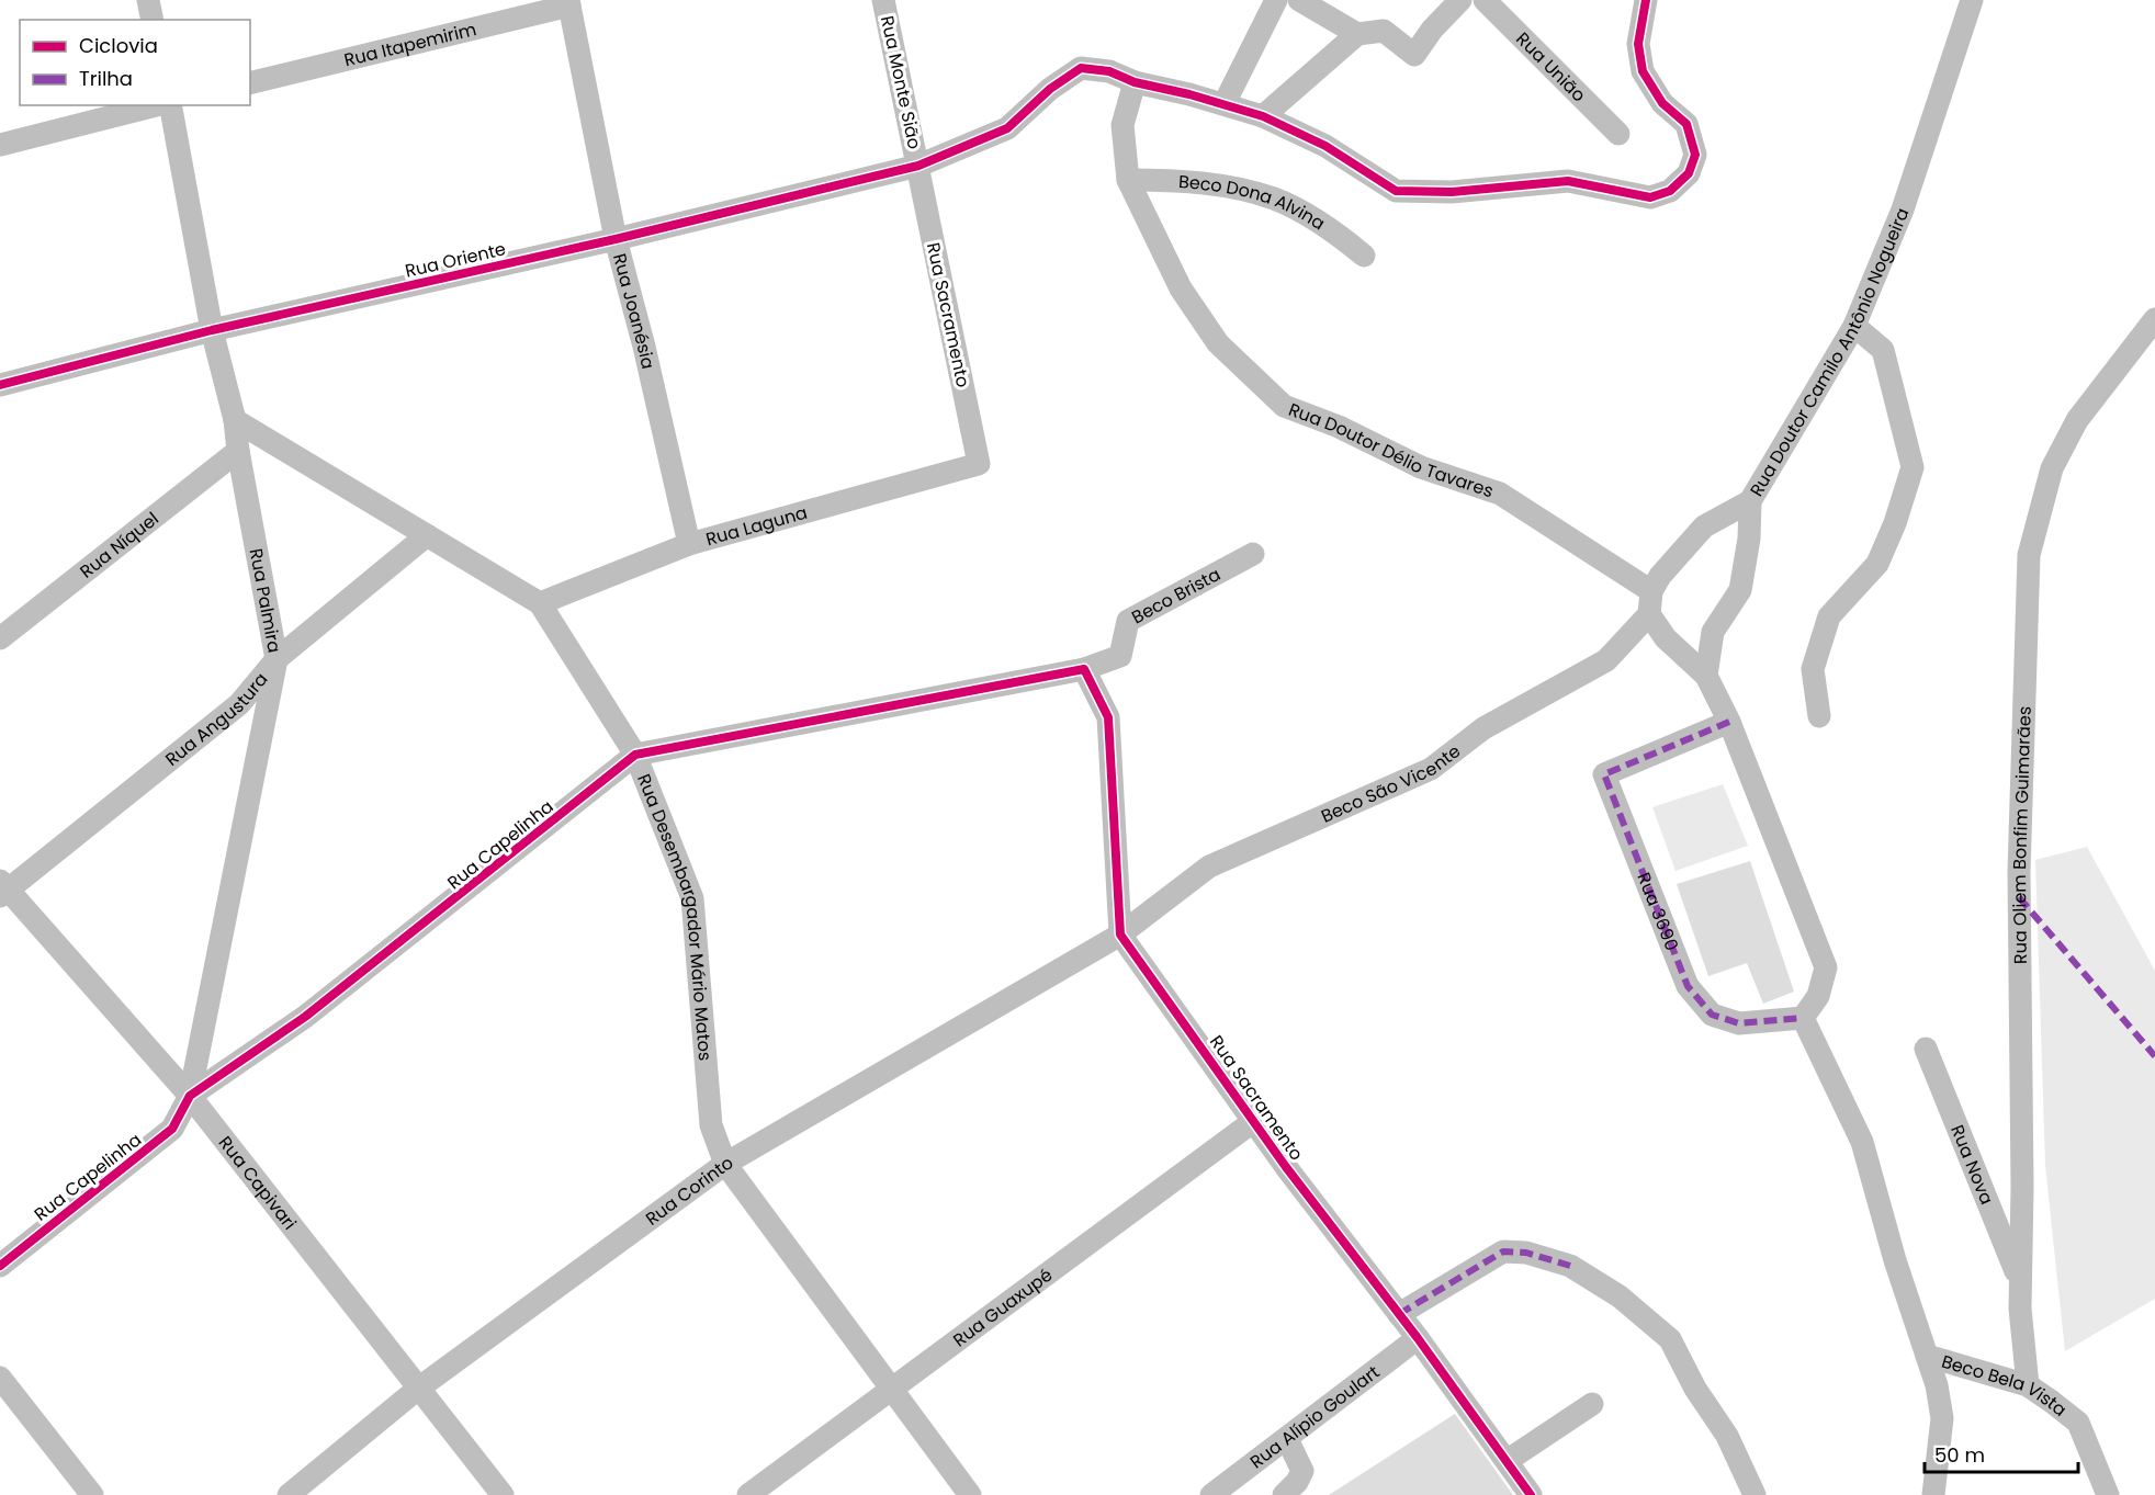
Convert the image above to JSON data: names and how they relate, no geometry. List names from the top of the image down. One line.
{"streets":{"street":["Rua Itapemirim","Rua União","Rua Monte Sião","Beco Dona Alvina","Rua Oriente","Rua Joanésia","Rua Sacramento","Rua Doutor Camilo Antônio Nogueira","Rua Doutor Délio Tavares","Rua Laguna","Rua Níquel","Beco Brista","Rua Palmira","Rua Angustura","Beco São Vicente","Rua Oliem Bonfim Guimarães","Rua Capelinha","Rua 3690","Rua Desembargador Mário Matos","Rua Nova","Rua Capivari","Rua Corinto","Rua Guaxupé","Beco Bela Vista","Rua Alípio Goulart"]},"crossings":[["Rua Itapemirim","Rua Joanésia"],["Rua Monte Sião","Rua Oriente"],["Rua Monte Sião","Rua Sacramento"],["Beco Dona Alvina","Rua Doutor Délio Tavares"],["Rua Oriente","Rua Joanésia"],["Rua Oriente","Rua Sacramento"],["Rua Oriente","Rua Doutor Délio Tavares"],["Rua Oriente","Rua Palmira"],["Rua Joanésia","Rua Laguna"],["Rua Sacramento","Rua Laguna"],["Rua Sacramento","Beco São Vicente"],["Rua Sacramento","Rua Corinto"],["Rua Sacramento","Rua Guaxupé"],["Rua Sacramento","Rua Alípio Goulart"],["Rua Doutor Camilo Antônio Nogueira","Rua Doutor Délio Tavares"],["Rua Doutor Camilo Antônio Nogueira","Beco São Vicente"],["Rua Doutor Délio Tavares","Beco São Vicente"],["Rua Laguna","Rua Desembargador Mário Matos"],["Rua Níquel","Rua Palmira"],["Beco Brista","Rua Capelinha"],["Rua Palmira","Rua Angustura"],["Rua Palmira","Rua Capelinha"],["Rua Palmira","Rua Desembargador Mário Matos"],["Rua Palmira","Rua Capivari"],["Rua Angustura","Rua Desembargador Mário Matos"],["Rua Angustura","Rua Capivari"],["Beco São Vicente","Rua Corinto"],["Rua Oliem Bonfim Guimarães","Rua Nova"],["Rua Oliem Bonfim Guimarães","Beco Bela Vista"],["Rua Capelinha","Rua Desembargador Mário Matos"],["Rua Capelinha","Rua Capivari"],["Rua Desembargador Mário Matos","Rua Corinto"],["Rua Desembargador Mário Matos","Rua Guaxupé"],["Rua Capivari","Rua Corinto"]],"legend":["Ciclovia","Trilha"],"scale_bar":"50 m"}
